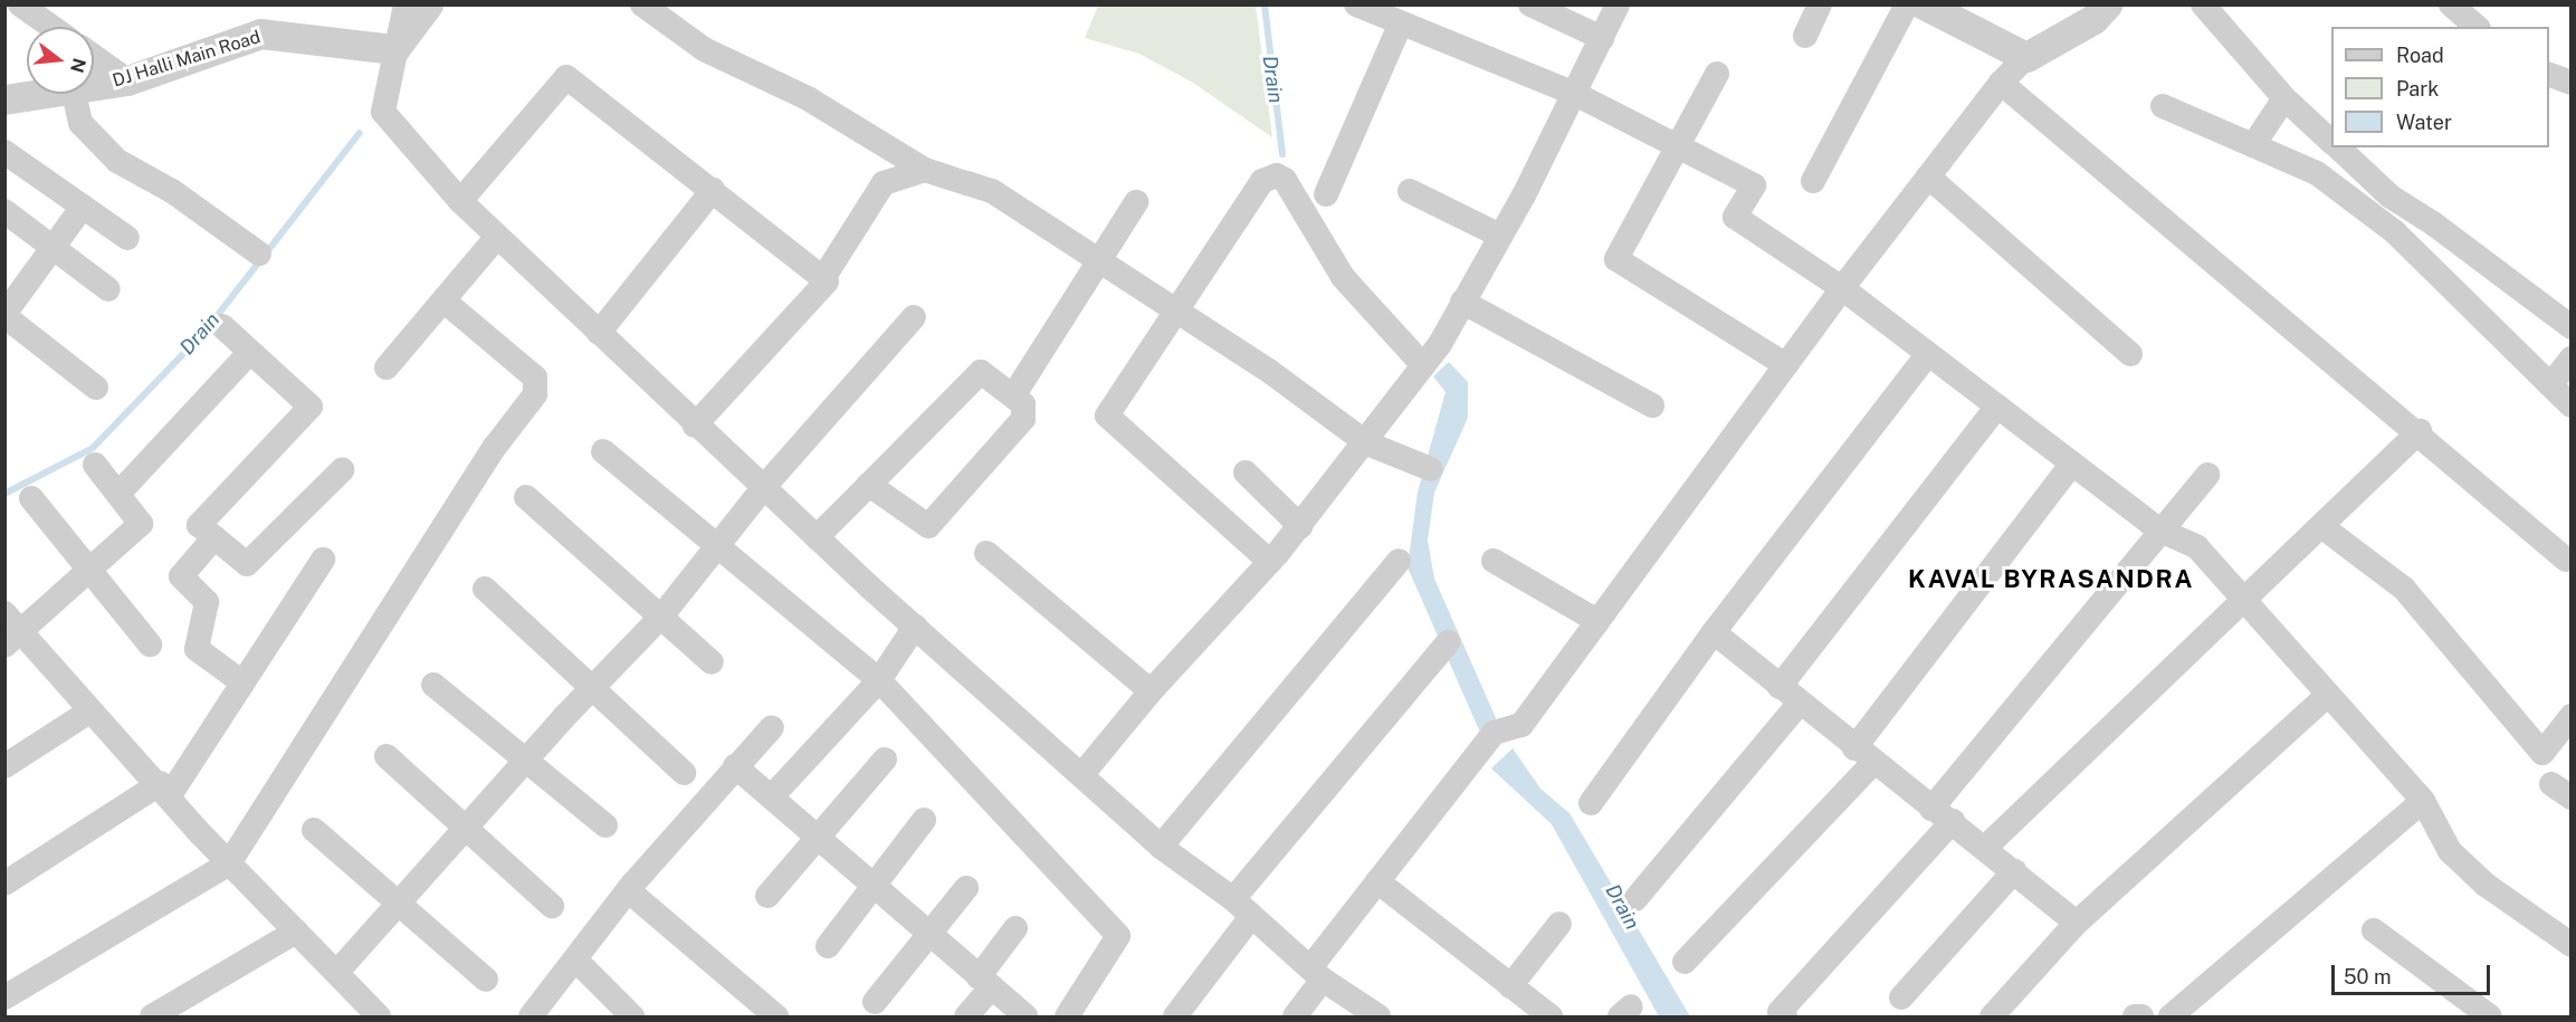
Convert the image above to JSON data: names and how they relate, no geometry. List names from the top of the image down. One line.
{"streets":{"street":["DJ Halli Main Road"]},"districts":["KAVAL BYRASANDRA"],"water":["Drain"],"legend":["Road","Park","Water"],"scale_bar":"50 m","north":"right"}
